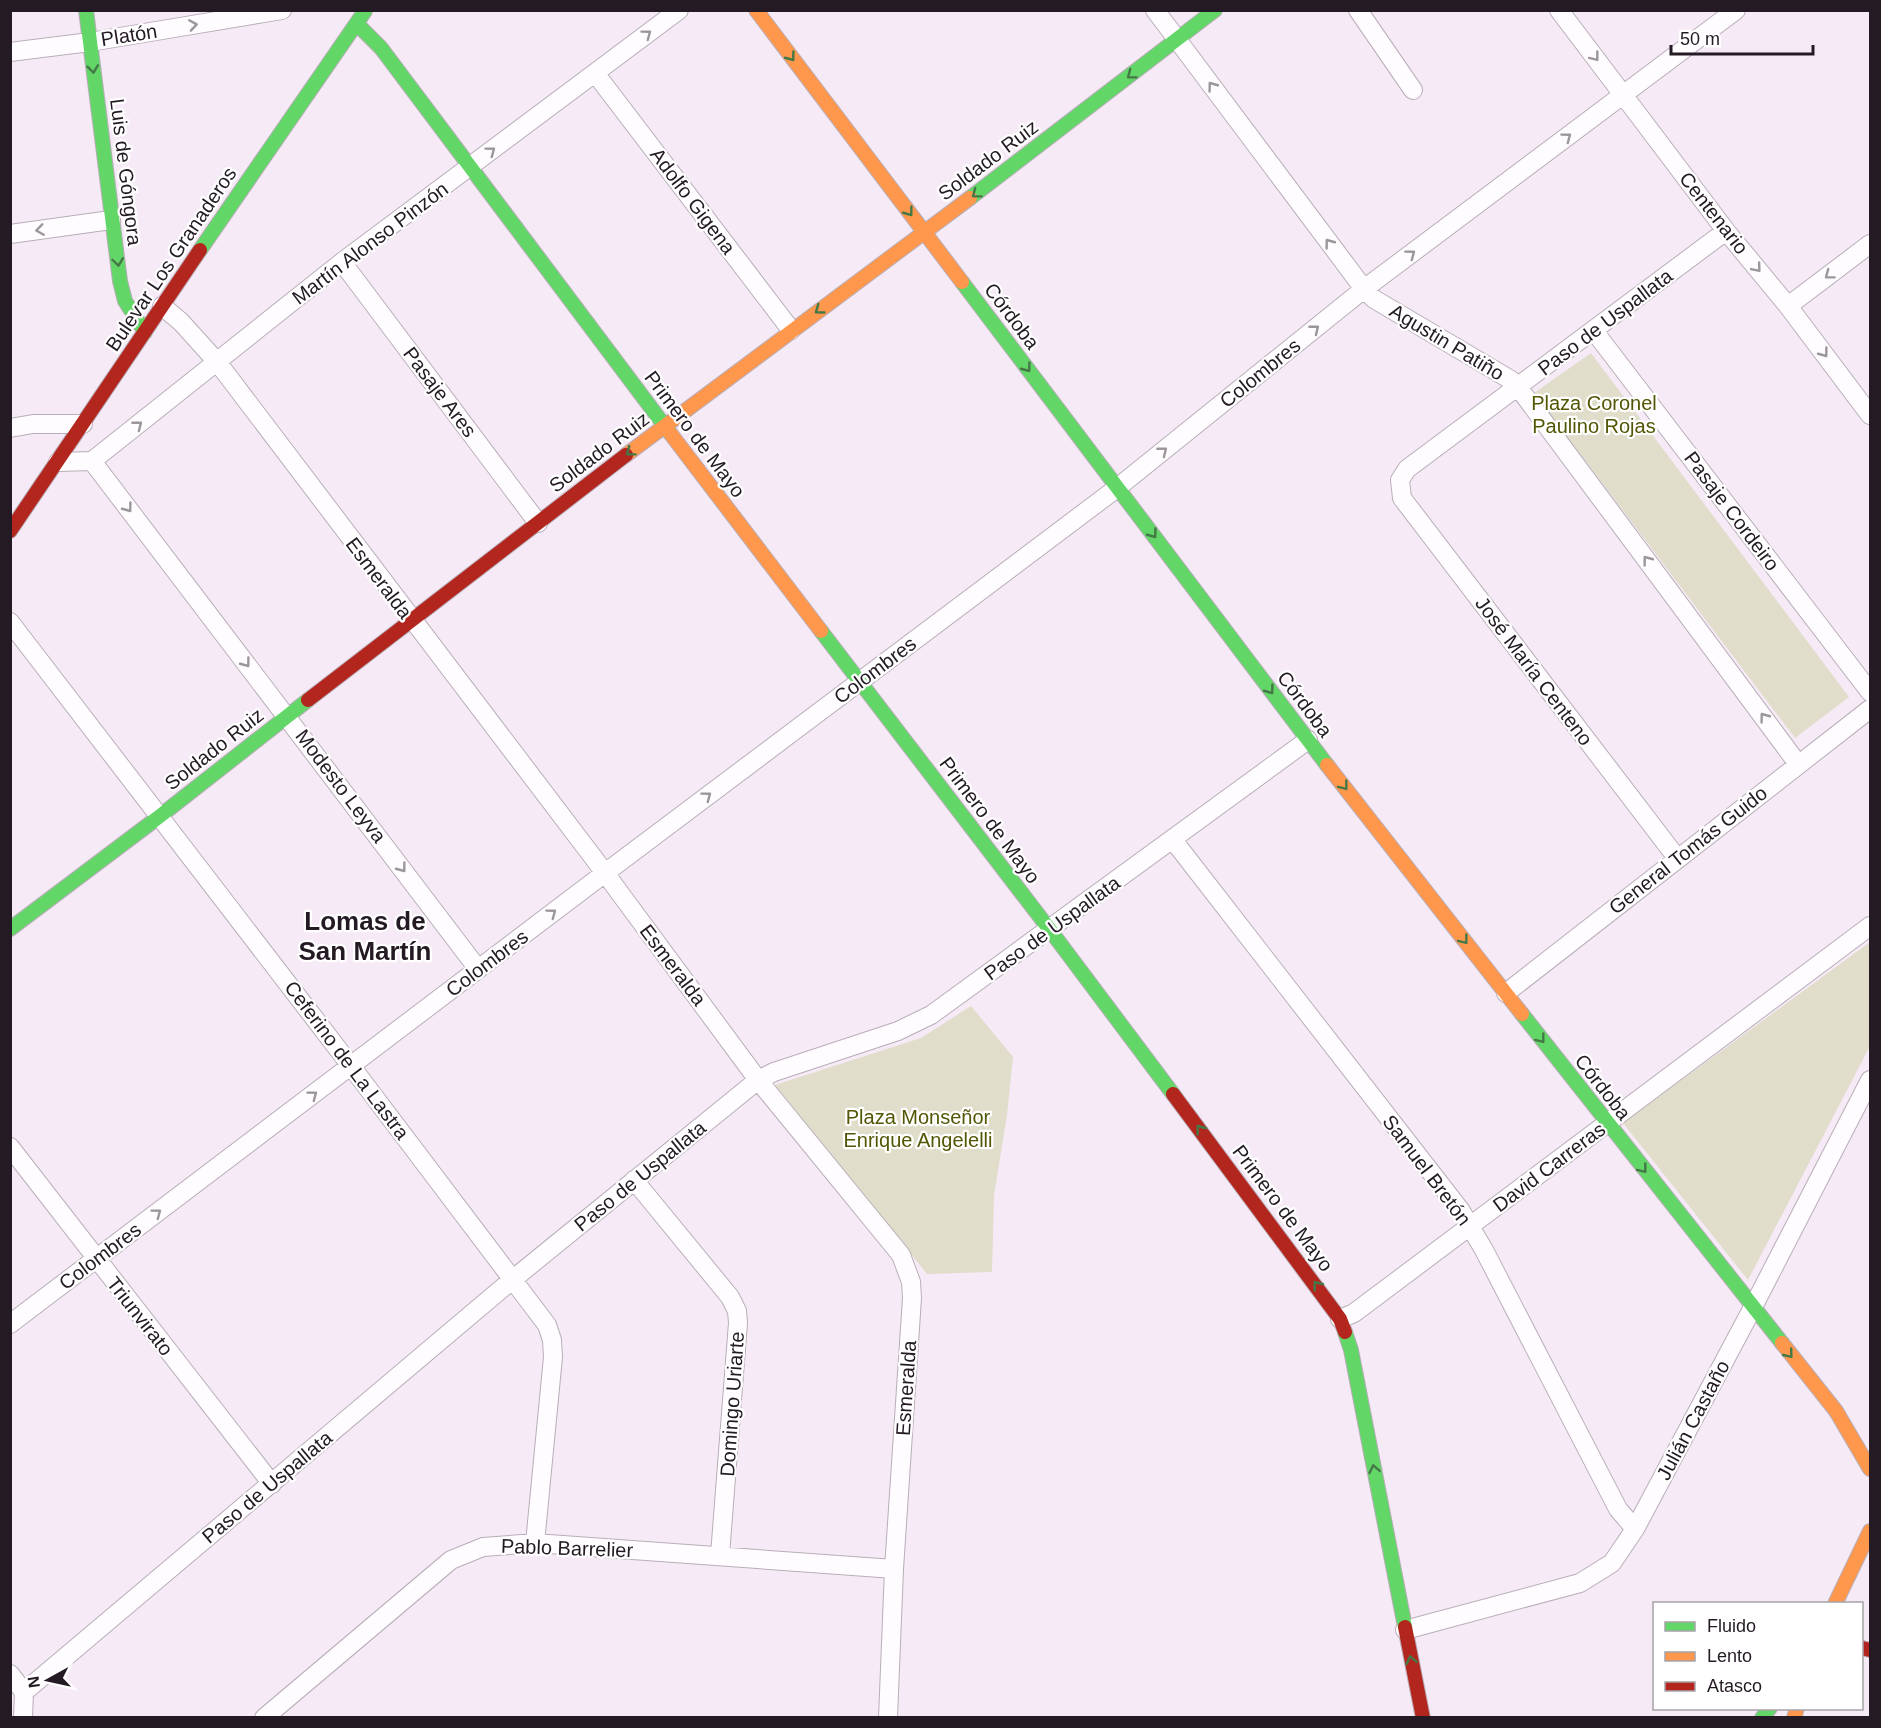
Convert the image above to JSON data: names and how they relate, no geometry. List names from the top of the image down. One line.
{"streets":{"main road":["Soldado Ruiz","Luis de Góngora","Bulevar Los Granaderos","Córdoba","Primero de Mayo"],"street":["Platón","Adolfo Gigena","Centenario","Martín Alonso Pinzón","Paso de Uspallata","Agustin Patiño","Colombres","Pasaje Ares","Pasaje Cordeiro","Esmeralda","José María Centeno","Modesto Leyva","General Tomás Guido","Ceferino de La Lastra","David Carreras","Samuel Bretón","Triunvirato","Domingo Uriarte","Julián Castaño","Pablo Barrelier"]},"crossings":[["Platón","Luis de Góngora"],["Soldado Ruiz","Adolfo Gigena"],["Soldado Ruiz","Córdoba"],["Soldado Ruiz","Agustin Patiño"],["Soldado Ruiz","Pasaje Ares"],["Soldado Ruiz","Primero de Mayo"],["Soldado Ruiz","Esmeralda"],["Soldado Ruiz","Modesto Leyva"],["Soldado Ruiz","Ceferino de La Lastra"],["Luis de Góngora","Bulevar Los Granaderos"],["Adolfo Gigena","Martín Alonso Pinzón"],["Centenario","Paso de Uspallata"],["Centenario","Colombres"],["Martín Alonso Pinzón","Pasaje Ares"],["Martín Alonso Pinzón","Primero de Mayo"],["Martín Alonso Pinzón","Esmeralda"],["Martín Alonso Pinzón","Modesto Leyva"],["Bulevar Los Granaderos","Primero de Mayo"],["Bulevar Los Granaderos","Esmeralda"],["Córdoba","Paso de Uspallata"],["Córdoba","Colombres"],["Córdoba","General Tomás Guido"],["Córdoba","David Carreras"],["Córdoba","Julián Castaño"],["Paso de Uspallata","Agustin Patiño"],["Paso de Uspallata","Primero de Mayo"],["Paso de Uspallata","Pasaje Cordeiro"],["Paso de Uspallata","Esmeralda"],["Paso de Uspallata","José María Centeno"],["Paso de Uspallata","Ceferino de La Lastra"],["Paso de Uspallata","Samuel Bretón"],["Paso de Uspallata","Triunvirato"],["Paso de Uspallata","Domingo Uriarte"],["Agustin Patiño","Colombres"],["Agustin Patiño","General Tomás Guido"],["Colombres","Primero de Mayo"],["Colombres","Esmeralda"],["Colombres","Modesto Leyva"],["Colombres","Ceferino de La Lastra"],["Colombres","Triunvirato"],["Primero de Mayo","David Carreras"],["Primero de Mayo","Julián Castaño"],["Esmeralda","Pablo Barrelier"],["José María Centeno","General Tomás Guido"],["Ceferino de La Lastra","Pablo Barrelier"],["David Carreras","Samuel Bretón"],["Samuel Bretón","Julián Castaño"],["Domingo Uriarte","Pablo Barrelier"]],"one_way":["Platón","Soldado Ruiz","Luis de Góngora","Centenario","Martín Alonso Pinzón","Córdoba","Agustin Patiño","Colombres","Primero de Mayo","Modesto Leyva"],"districts":["Lomas de San Martín"],"parks":["Plaza Coronel Paulino Rojas","Plaza Monseñor Enrique Angelelli"],"legend":["Fluido","Lento","Atasco"],"scale_bar":"50 m","north":"left"}
